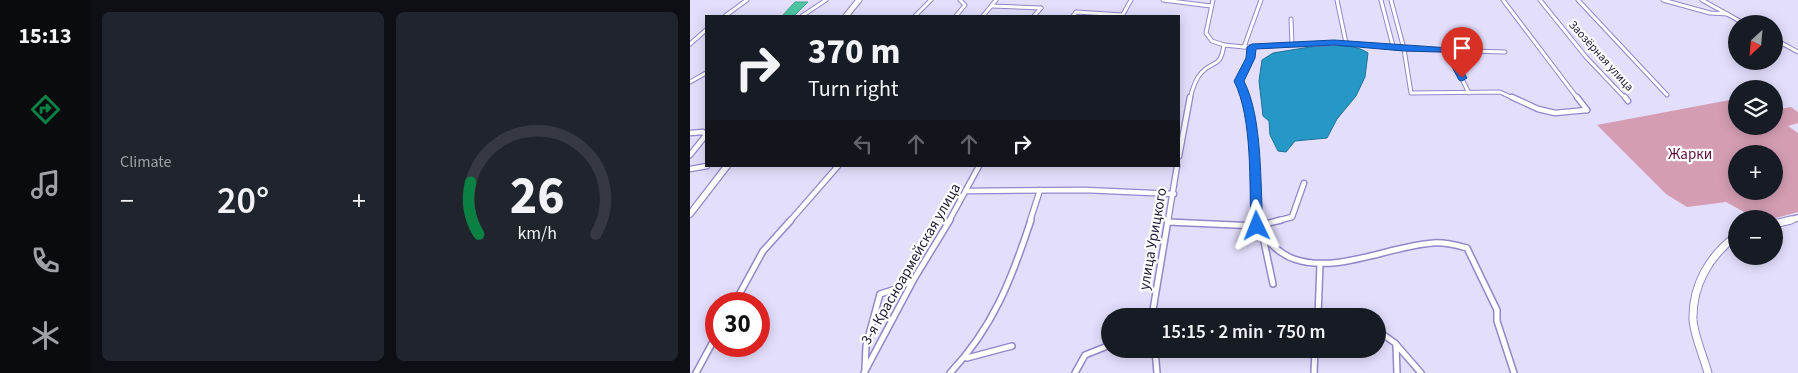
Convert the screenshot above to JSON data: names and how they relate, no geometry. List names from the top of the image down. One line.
{"streets":{"street":["Заозёрная улица","улица Урицкого","3-я Красноармейская улица"]},"parks":["Жарки"],"north":"bottom left","page":{"tabs":"15:13","tile":"Climate","map_buttons":["+","−"],"turn":["370 m","Turn right"],"heat":["−","20°","+"],"limit":"30","trip":"15:15 · 2 min · 750 m","gauge":["26","km/h"]}}
